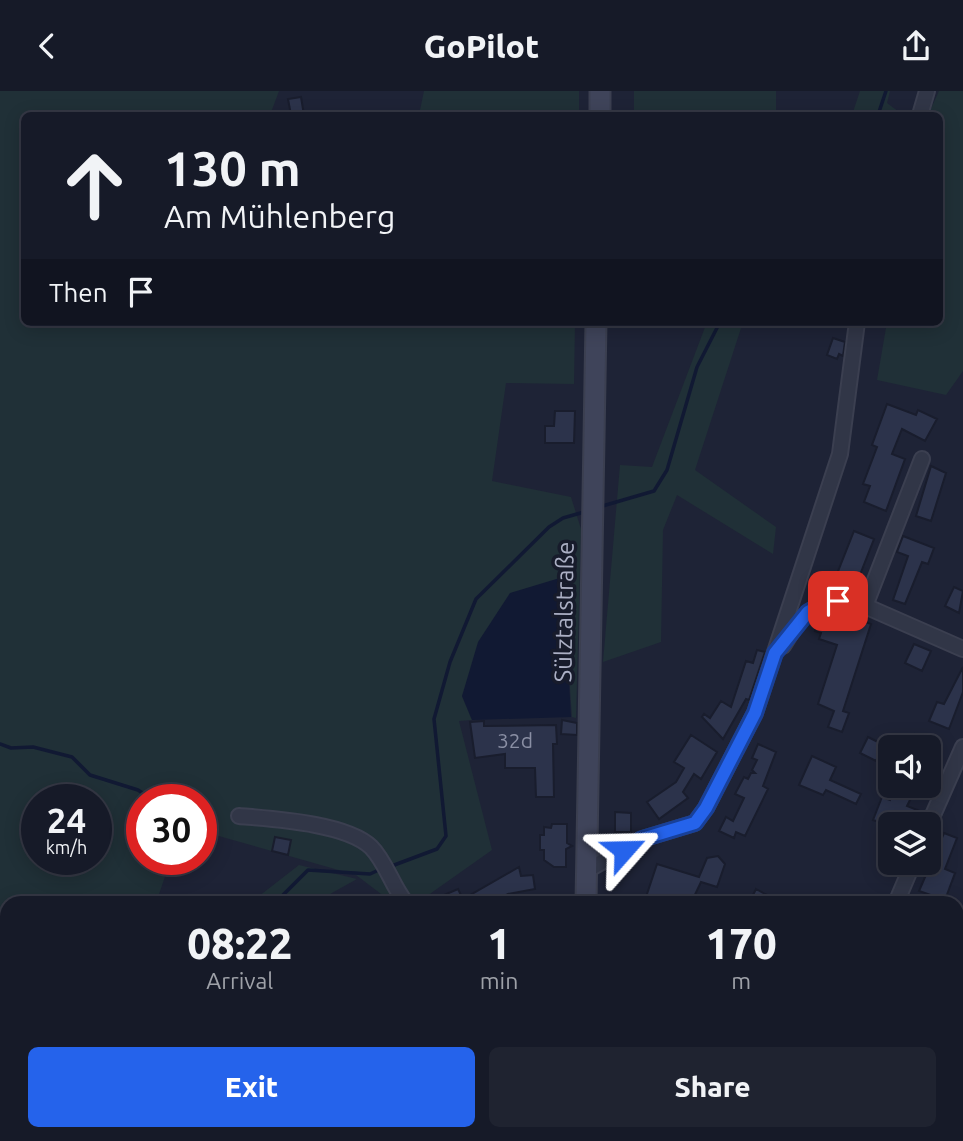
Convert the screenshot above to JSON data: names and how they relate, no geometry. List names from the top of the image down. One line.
{"streets":{"main road":["Sülztalstraße"]},"house_numbers":["32d"],"page":{"header":"GoPilot","turn":["130 m","Am Mühlenberg"],"then":"Then","speed":"24 km/h","limit":"30","eta":["08:22","Arrival","1","min","170","m"],"buttons":["Exit","Share"]}}
